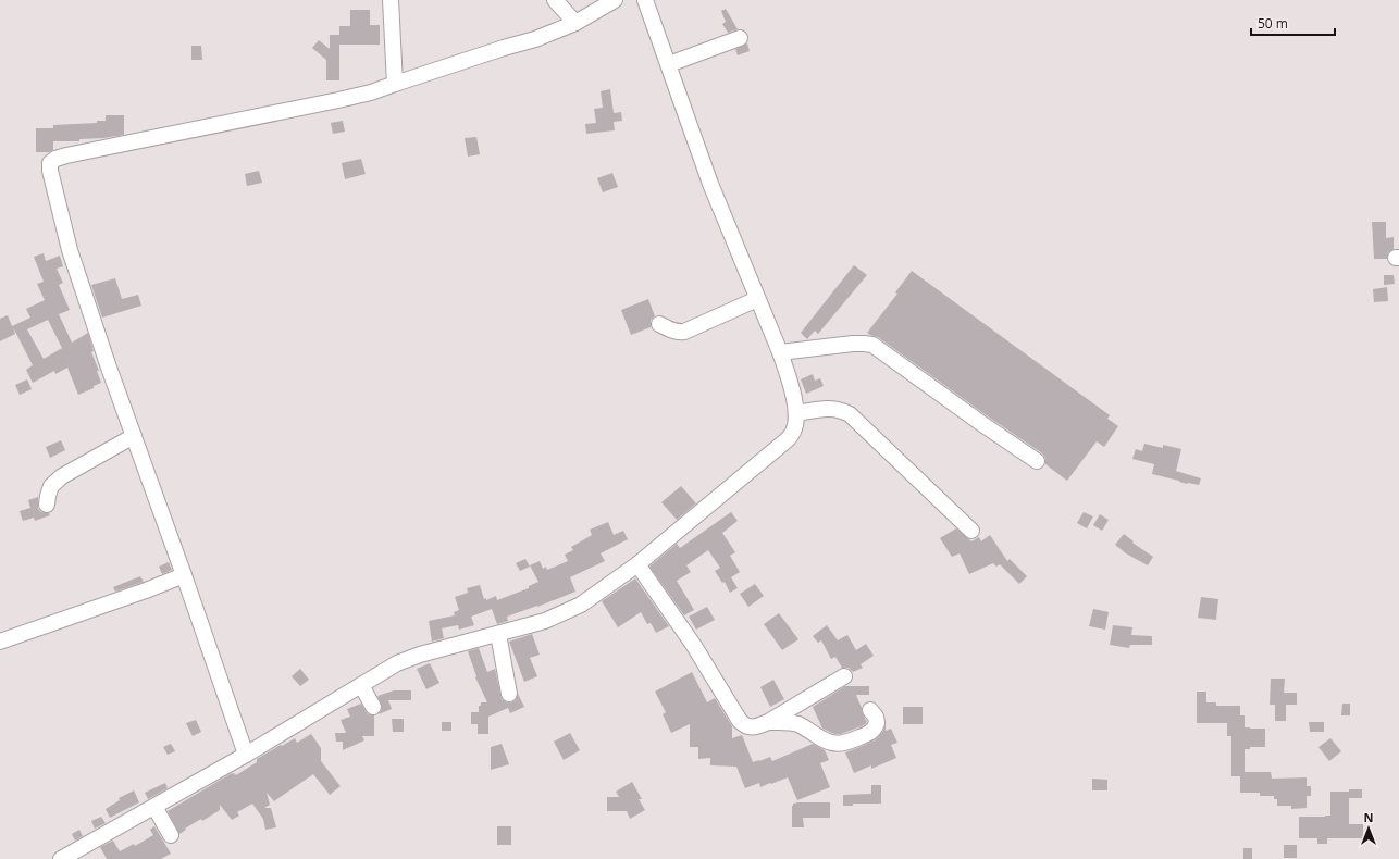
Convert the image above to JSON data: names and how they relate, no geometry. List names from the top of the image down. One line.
{"scale_bar":"50 m","north":"top"}
